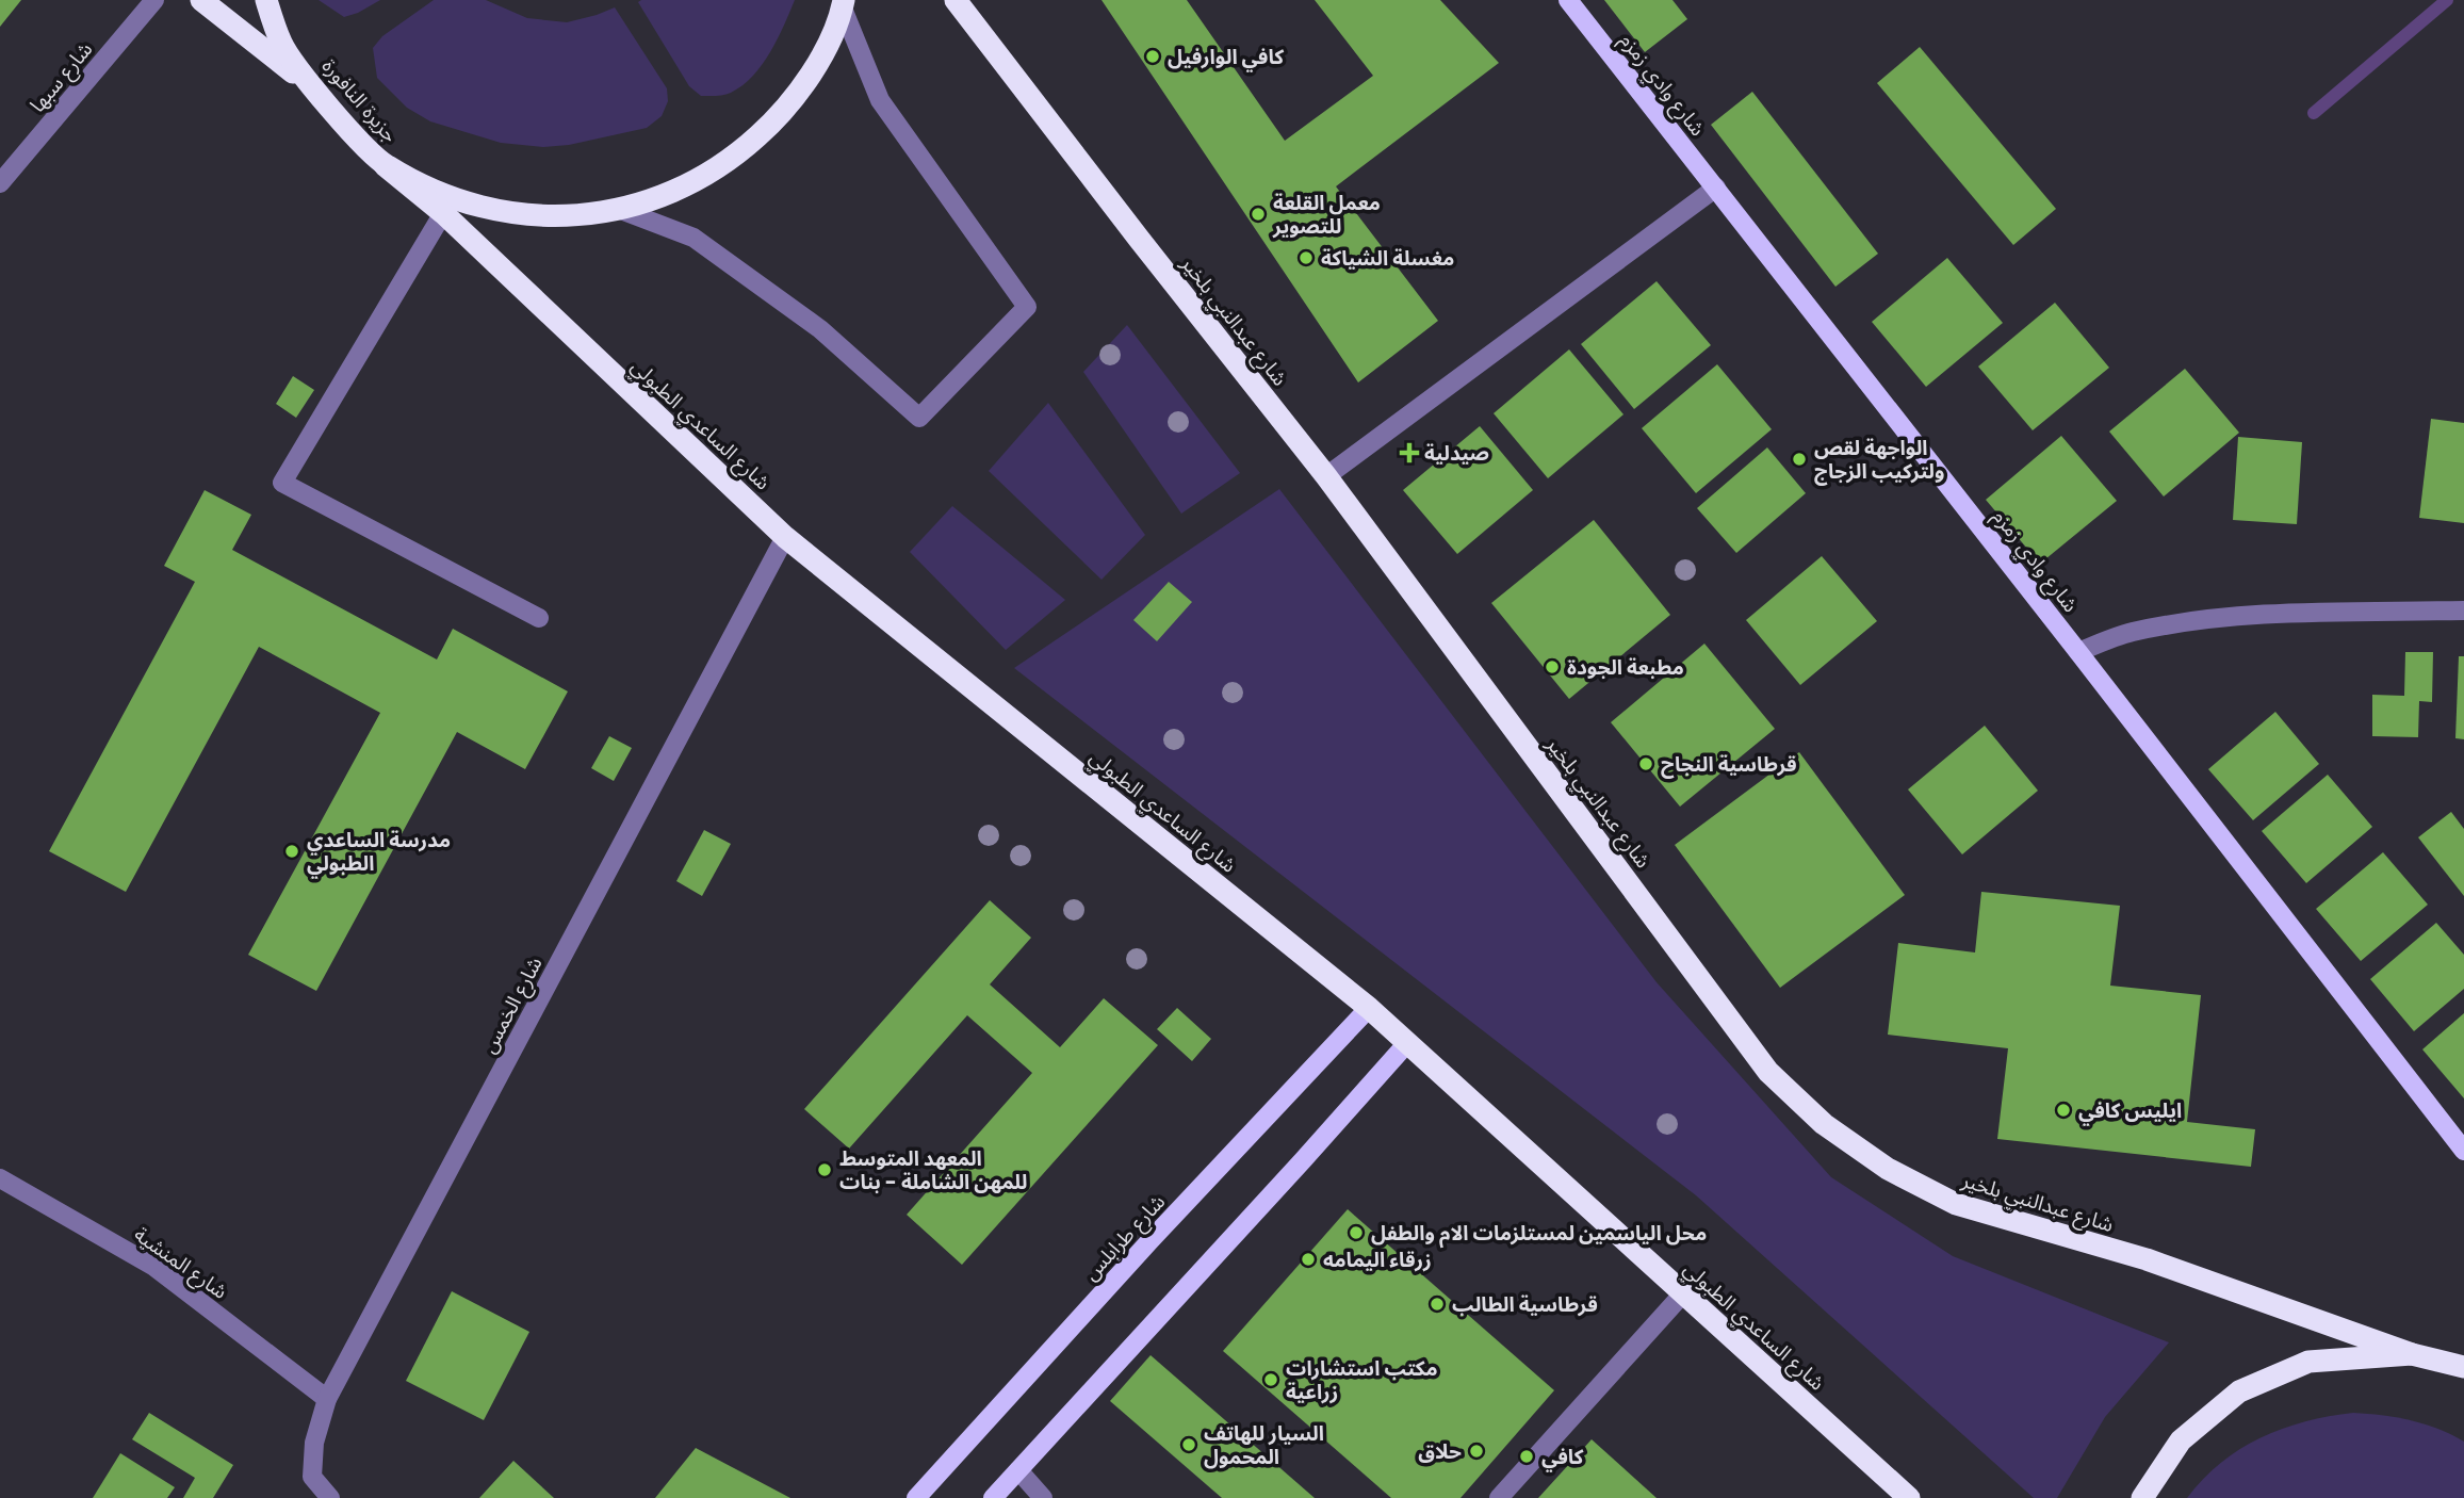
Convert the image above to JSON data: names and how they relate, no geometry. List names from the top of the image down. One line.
{"streets":{"highway":["جزيرة النافورة","شارع عبدالنبي بلخير","شارع الساعدي الطبولي"],"main road":["شارع وادي زمزم","شارع طرابلس"],"street":["شارع سبها","شارع الخمس","شارع المنشية"]},"crossings":[["جزيرة النافورة","شارع الساعدي الطبولي"],["شارع الساعدي الطبولي","شارع الخمس"],["شارع الساعدي الطبولي","شارع طرابلس"],["شارع الخمس","شارع المنشية"]],"places":{"other":["كافي الوارفيل","معمل القلعة للتصوير","مغسلة الشياكة","الواجهة لقص ولتركيب الزجاج","مطبعة الجودة","قرطاسية النجاح","مدرسة الساعدي الطبولي","ايليس كافي","المعهد المتوسط للمهن الشاملة - بنات","محل الياسمين لمستلزمات الام والطفل","زرقاء اليمامه","قرطاسية الطالب","مكتب استشارات زراعية","السيار للهاتف المحمول","حلاق","كافي"],"health":["صيدلية"]}}
